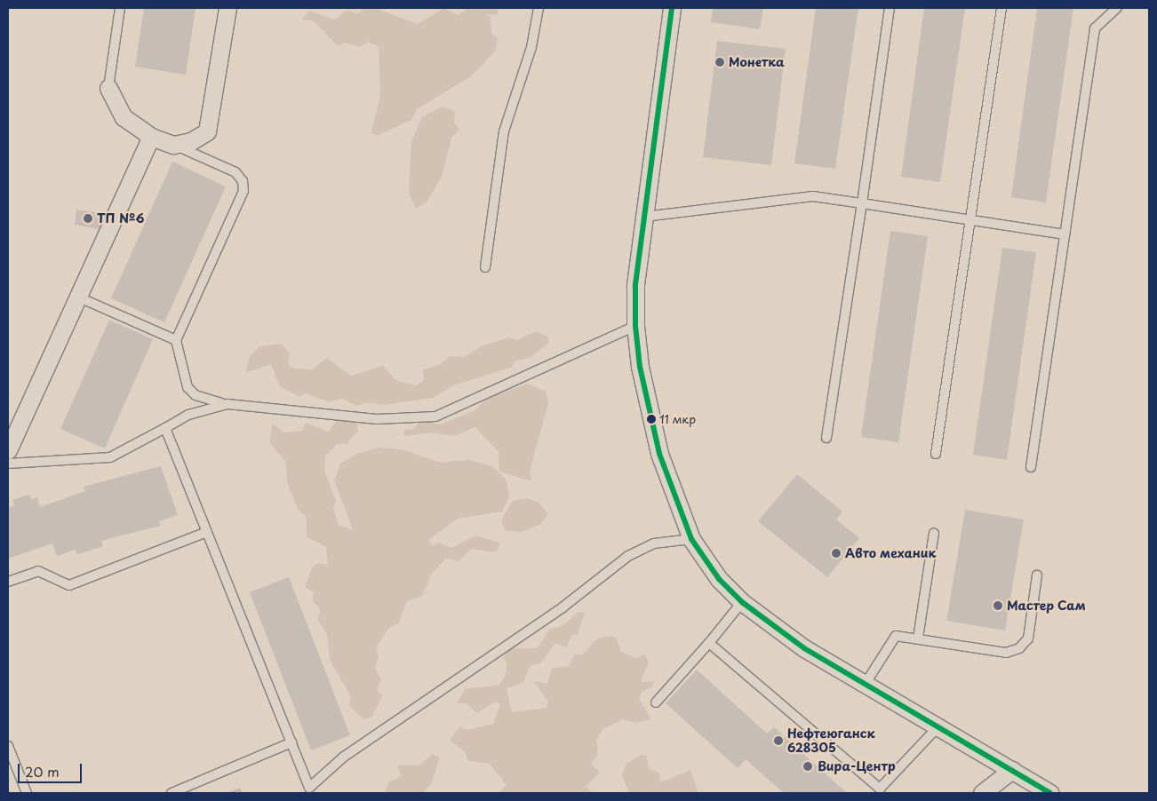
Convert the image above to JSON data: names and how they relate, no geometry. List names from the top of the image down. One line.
{"places":["Монетка","ТП №6","11 мкр","Авто механик","Мастер Сам","Нефтеюганск 628305","Вира-Центр"],"scale_bar":"20 m"}
